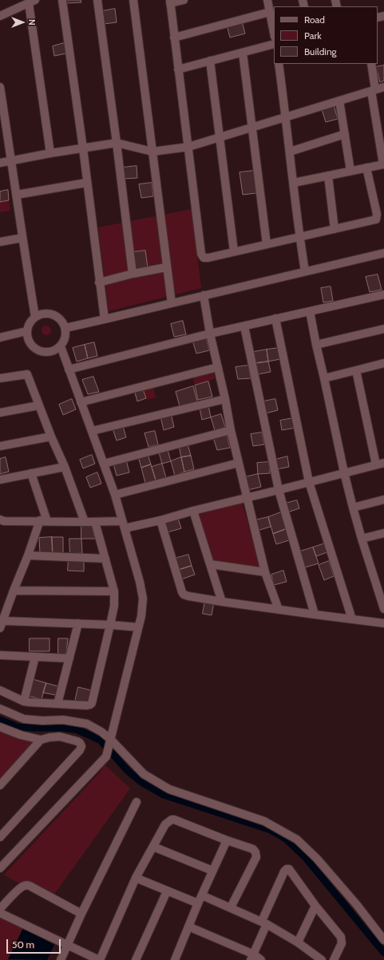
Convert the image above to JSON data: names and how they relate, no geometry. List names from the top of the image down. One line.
{"legend":["Road","Park","Building"],"scale_bar":"50 m","north":"right"}
